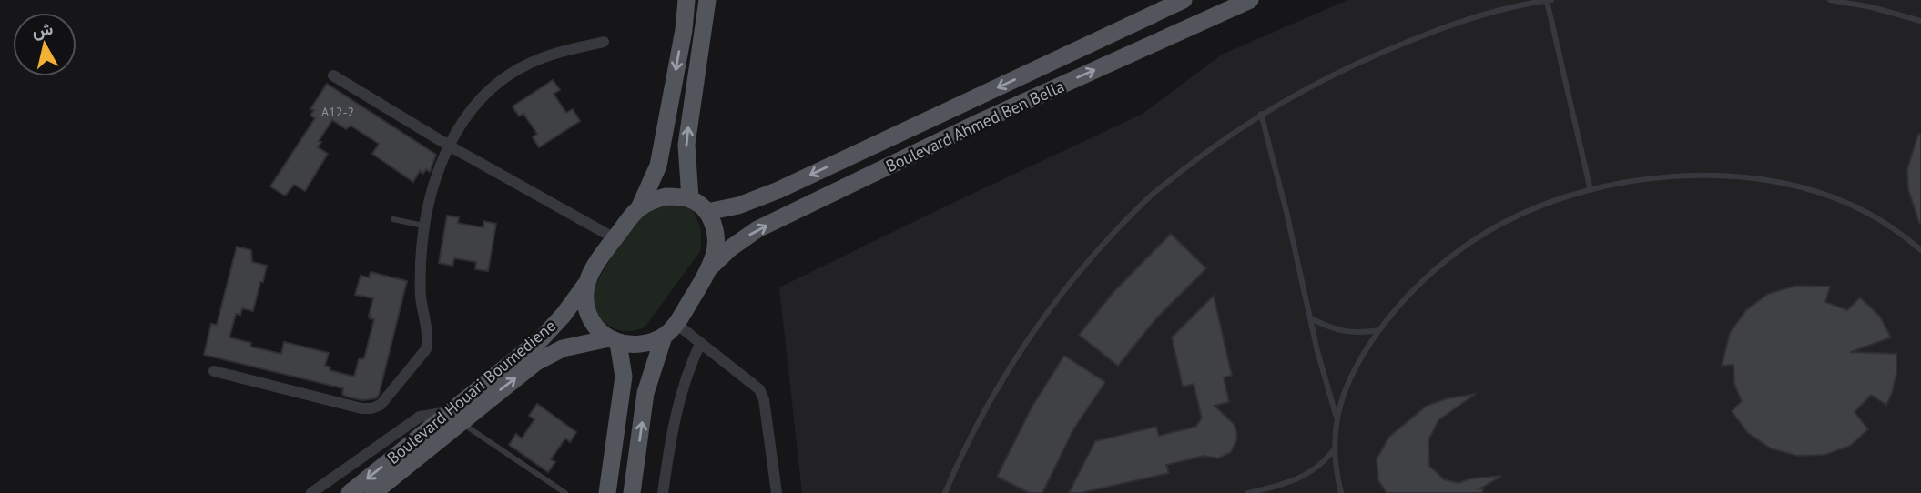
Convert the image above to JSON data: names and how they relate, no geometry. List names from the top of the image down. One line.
{"streets":{"main road":["Boulevard Ahmed Ben Bella","Boulevard Houari Boumediene"]},"crossings":[["Boulevard Ahmed Ben Bella","Boulevard Houari Boumediene"]],"house_numbers":["A12-2"],"north":"top"}
